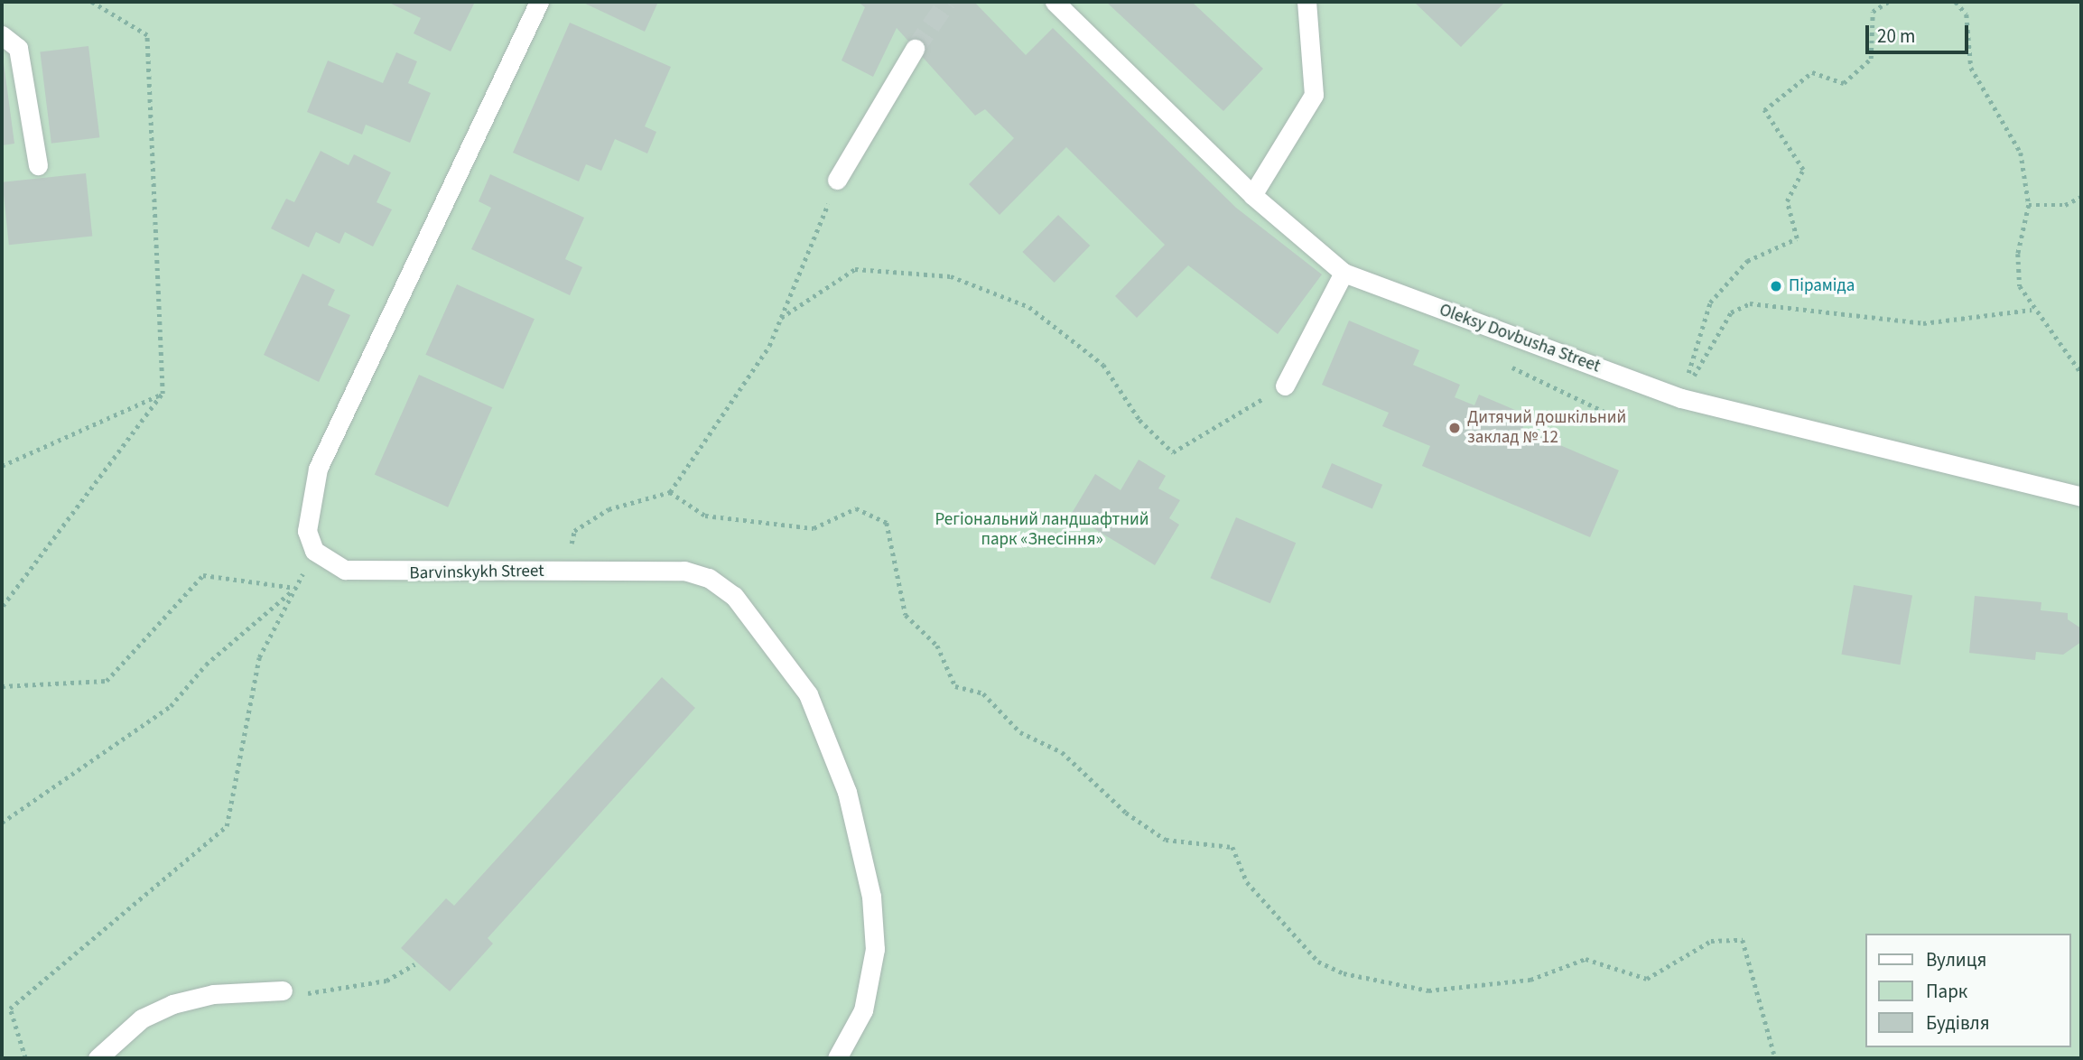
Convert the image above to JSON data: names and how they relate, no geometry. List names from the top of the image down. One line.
{"streets":{"street":["Oleksy Dovbusha Street","Barvinskykh Street"]},"parks":["Регіональний ландшафтний парк «Знесіння»"],"places":["Піраміда","Дитячий дошкільний заклад № 12"],"legend":["Вулиця","Парк","Будівля"],"scale_bar":"20 m"}
